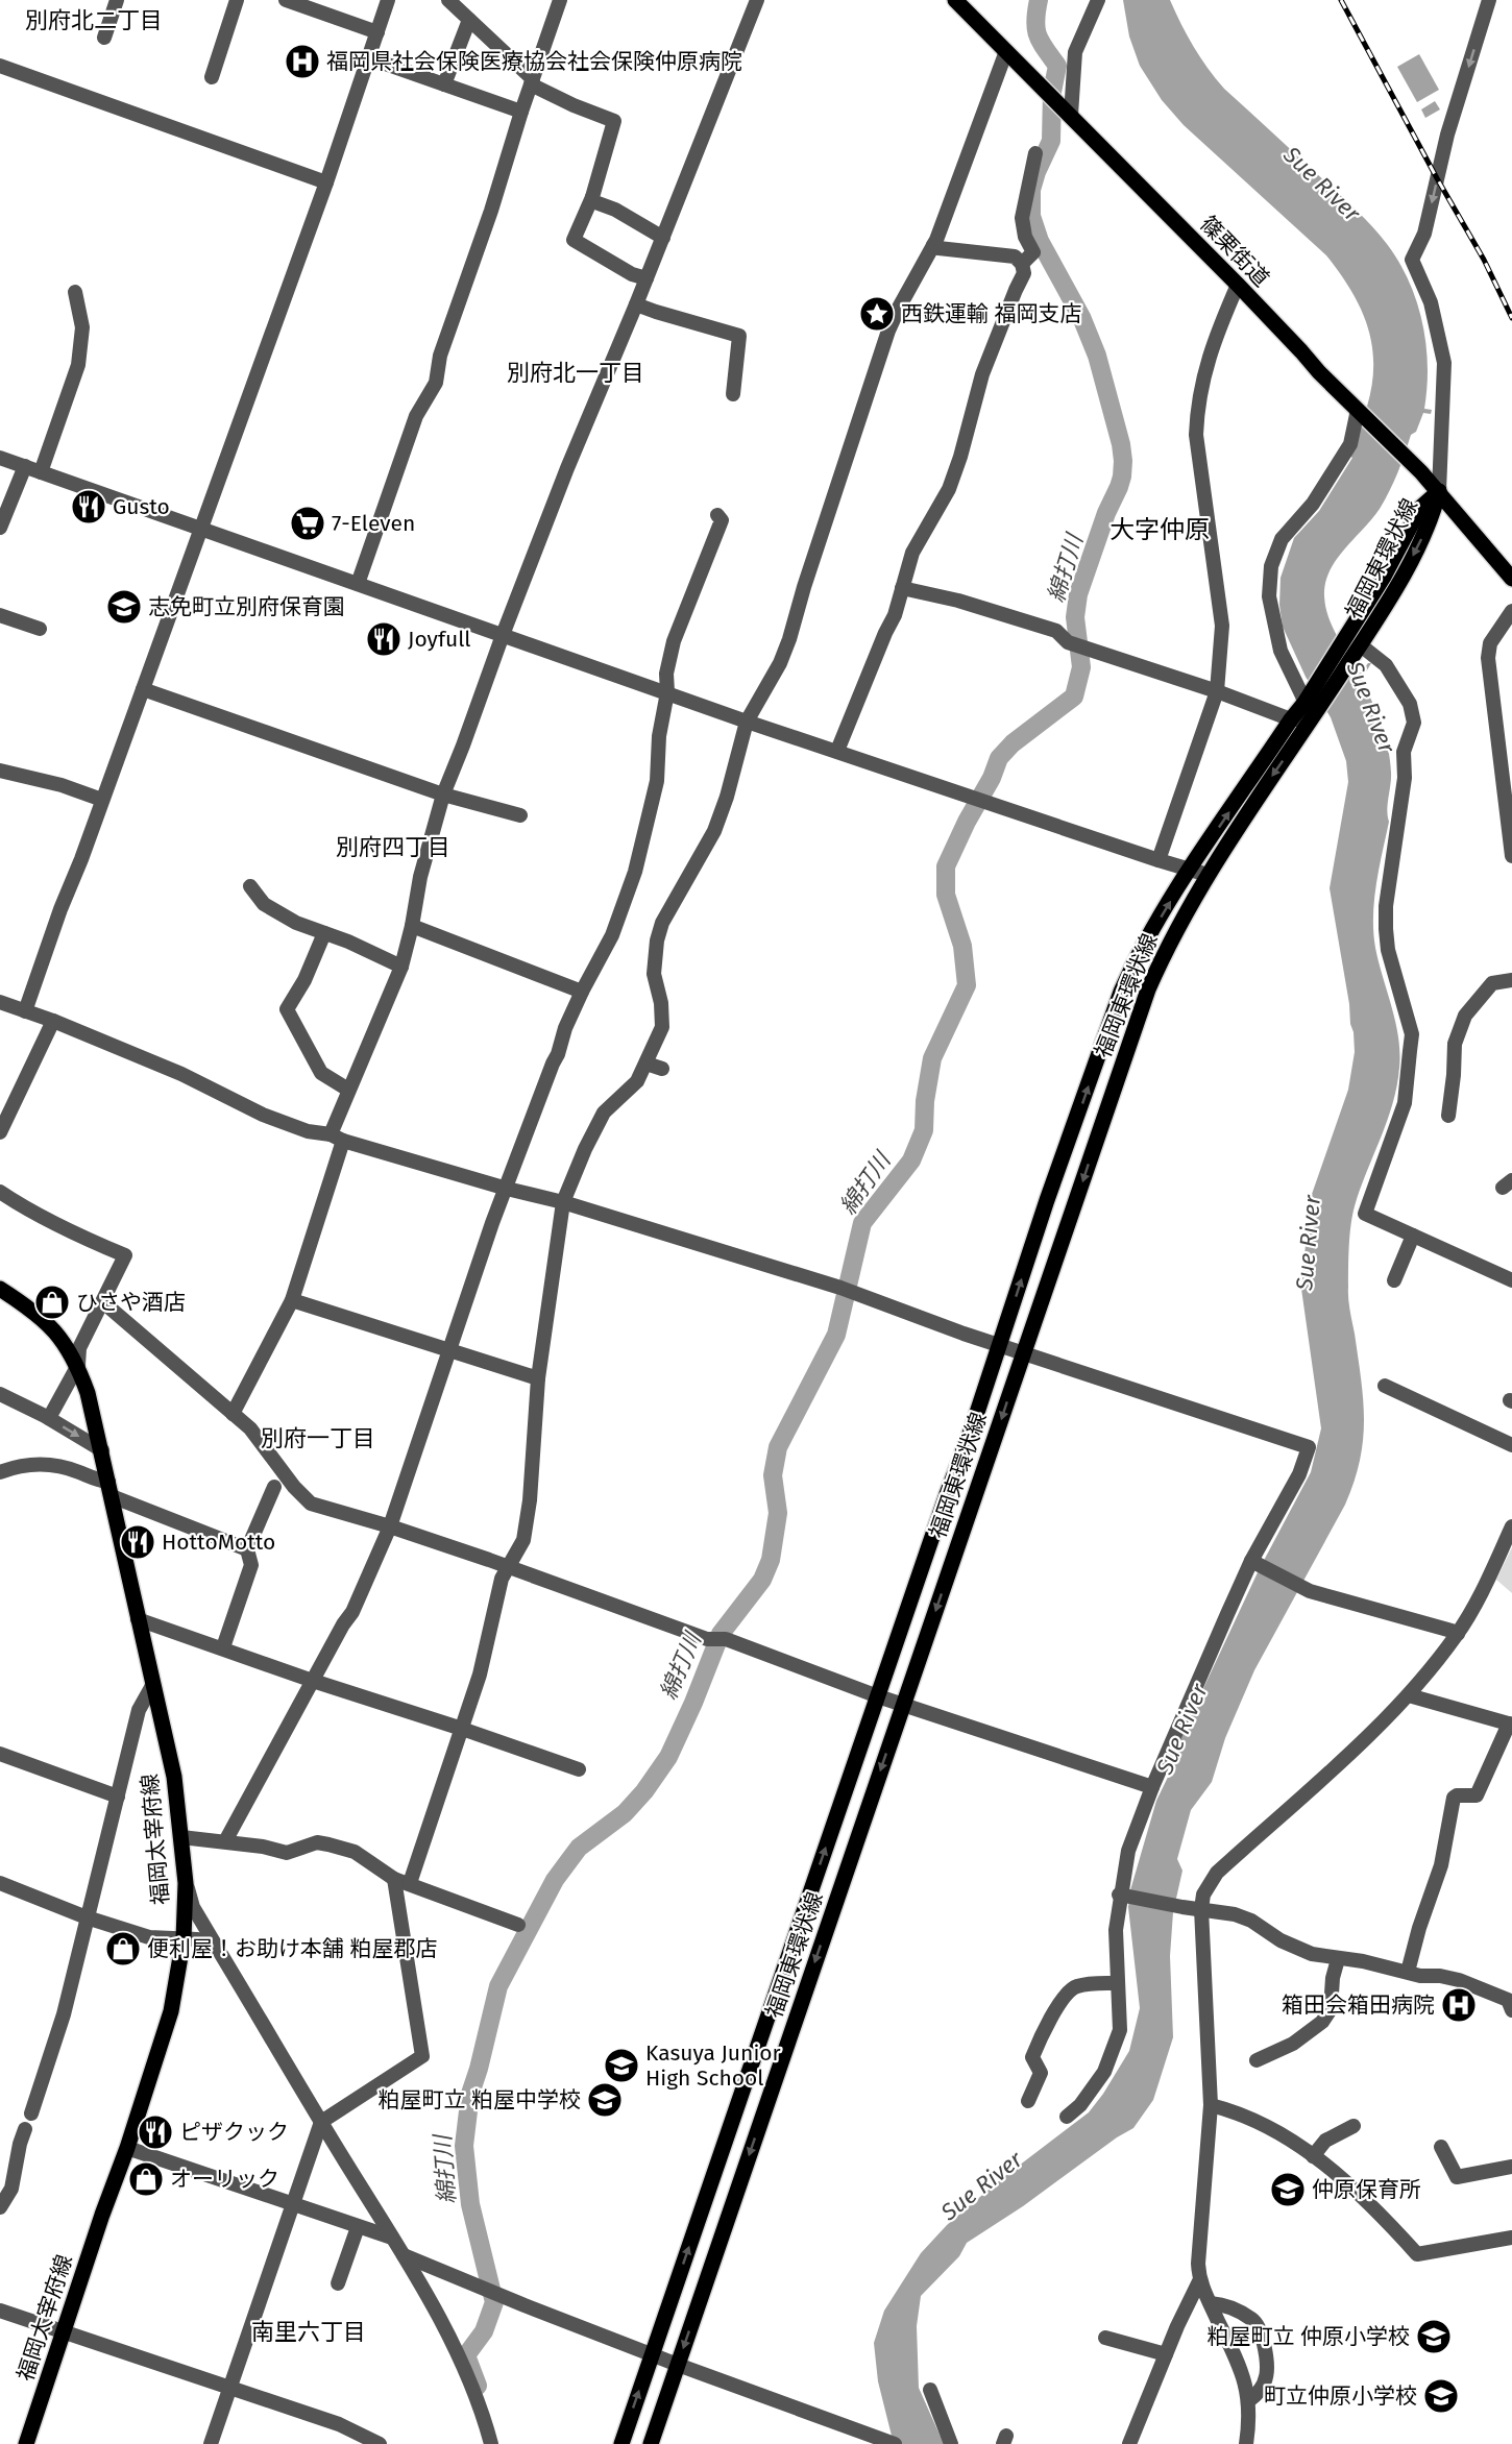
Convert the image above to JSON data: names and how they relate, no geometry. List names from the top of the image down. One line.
{"streets":{"main road":["篠栗街道","福岡東環状線","福岡太宰府線"]},"crossings":[["篠栗街道","福岡東環状線"]],"districts":["別府北二丁目","別府北一丁目","大字仲原","別府四丁目","別府一丁目","南里六丁目"],"water":["Sue River","綿打川"],"places":{"hospital":["福岡県社会保険医療協会社会保険仲原病院","箱田会箱田病院"],"place":["西鉄運輸 福岡支店"],"restaurant":["Gusto","Joyfull","HottoMotto","ピザクック"],"supermarket":["7-Eleven"],"school or university":["志免町立別府保育園","Kasuya Junior High School","粕屋町立 粕屋中学校","仲原保育所","粕屋町立 仲原小学校","町立仲原小学校"],"shop":["ひさや酒店","便利屋！お助け本舗 粕屋郡店","オーリック"]}}
